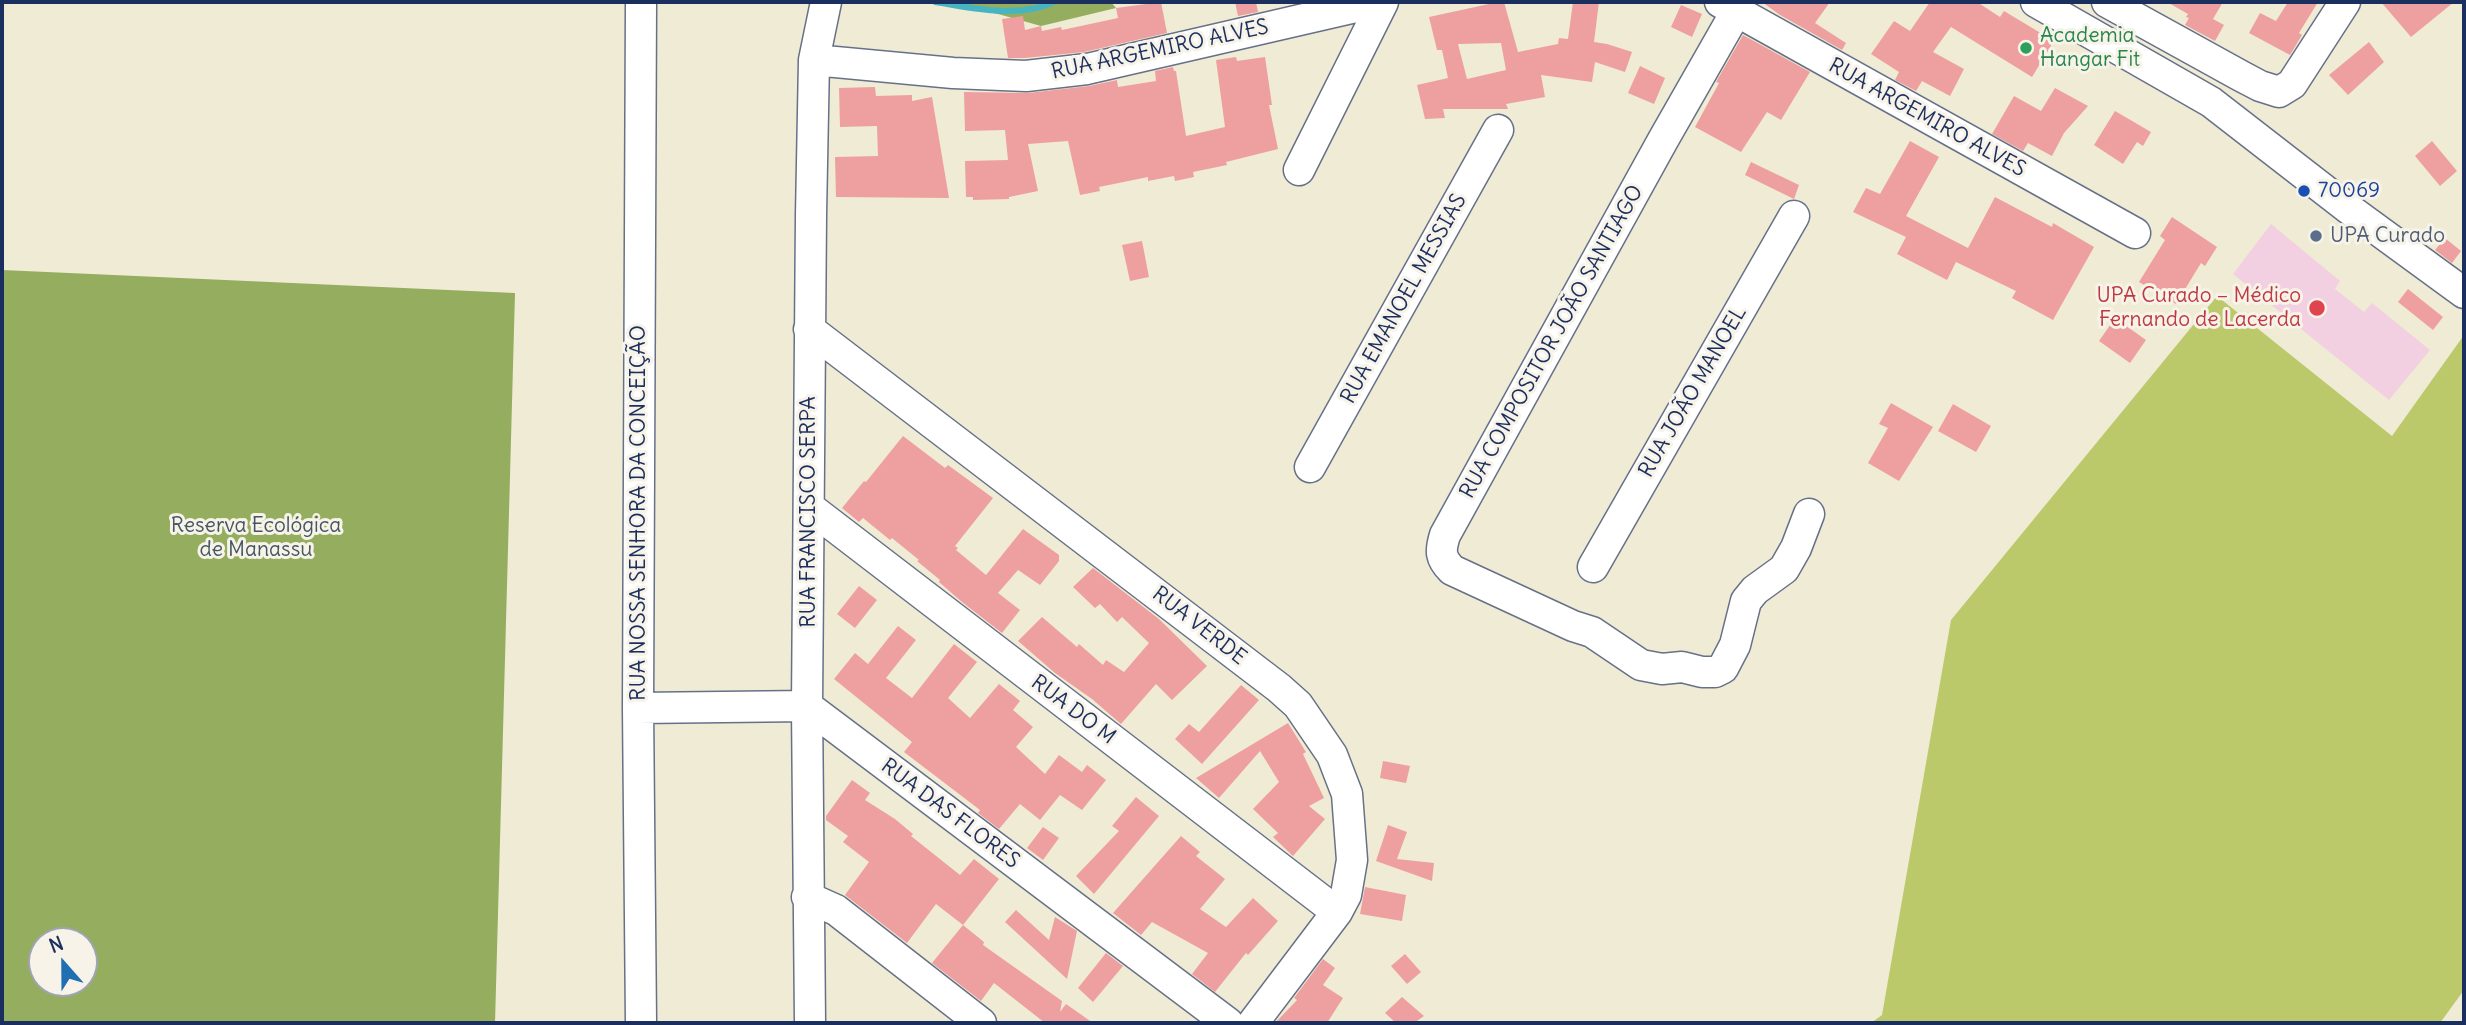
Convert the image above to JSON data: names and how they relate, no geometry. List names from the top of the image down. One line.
{"streets":{"street":["RUA ARGEMIRO ALVES","RUA EMANOEL MESSIAS","RUA COMPOSITOR JOÃO SANTIAGO","RUA JOÃO MANOEL","RUA FRANCISCO SERPA","RUA NOSSA SENHORA DA CONCEIÇÃO","RUA VERDE","RUA DO M","RUA DAS FLORES"]},"crossings":[["RUA ARGEMIRO ALVES","RUA COMPOSITOR JOÃO SANTIAGO"],["RUA ARGEMIRO ALVES","RUA FRANCISCO SERPA"],["RUA FRANCISCO SERPA","RUA VERDE"],["RUA FRANCISCO SERPA","RUA DO M"],["RUA FRANCISCO SERPA","RUA DAS FLORES"],["RUA VERDE","RUA DO M"]],"parks":["Reserva Ecológica de Manassu"],"places":["Academia Hangar Fit","70069","UPA Curado","UPA Curado – Médico Fernando de Lacerda"],"north":"top"}
